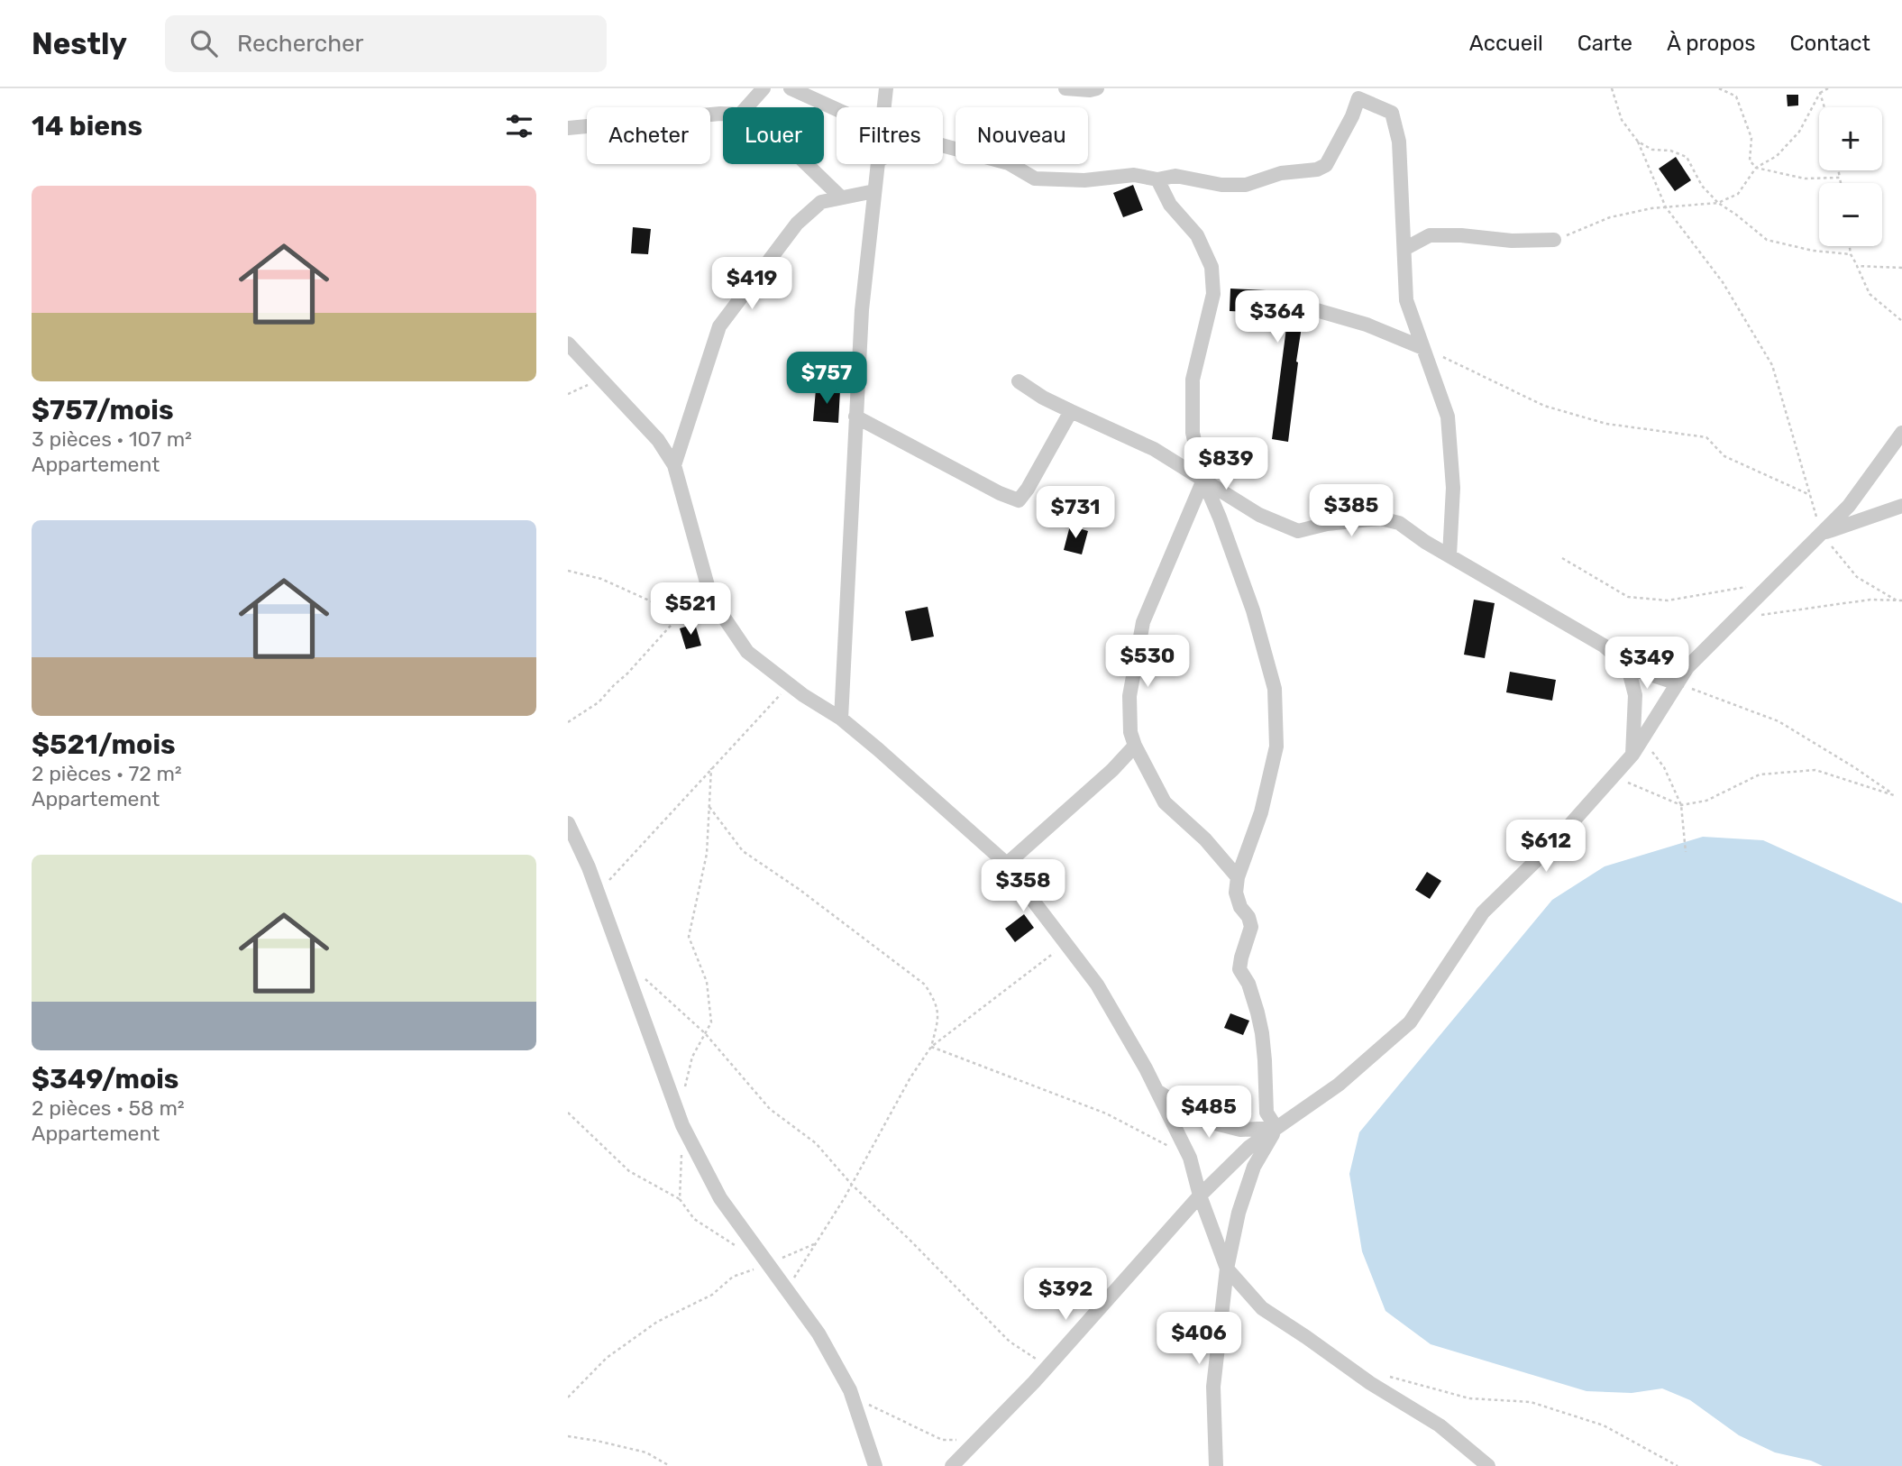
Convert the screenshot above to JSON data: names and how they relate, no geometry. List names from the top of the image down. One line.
{"page":{"header":"Nestly","search":"Rechercher","nav":["Accueil","Carte","À propos","Contact"],"heading":"14 biens","map_buttons":["+","−"],"chip":["Acheter","Louer","Filtres","Nouveau"],"list":[{"name":"$757/mois","note":"3 pièces · 107 m² · Appartement"},{"name":"$521/mois","note":"2 pièces · 72 m² · Appartement"},{"name":"$349/mois","note":"2 pièces · 58 m² · Appartement"}],"price":["$419","$364","$757","$839","$385","$731","$521","$530","$349","$612","$358","$485","$392","$406"]}}
